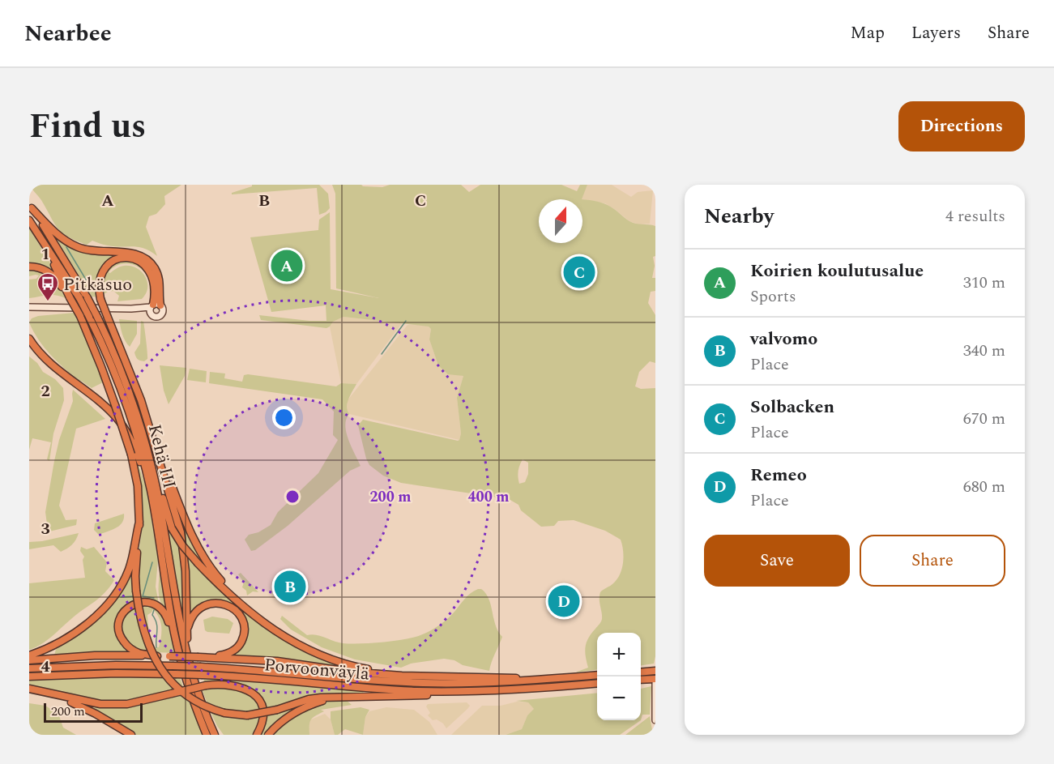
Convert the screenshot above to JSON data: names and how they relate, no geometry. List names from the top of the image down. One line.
{"streets":{"highway":["Kehä III","Porvoonväylä"]},"places":{"bus stop":["Pitkäsuo"]},"scale_bar":"200 m","north":"top","page":{"header":"Nearbee","nav":["Map","Layers","Share"],"title":"Find us","buttons":["Directions",["Save","Share"]],"heading":["Nearby","4 results"],"pins":["A","C","B","D"],"list":[{"mark":"A","name":"Koirien koulutusalue","note":"Sports","value":"310 m"},{"mark":"B","name":"valvomo","note":"Place","value":"340 m"},{"mark":"C","name":"Solbacken","note":"Place","value":"670 m"},{"mark":"D","name":"Remeo","note":"Place","value":"680 m"}],"map_buttons":["+","−"],"scale":"200 m"},"grid":{"columns":["A","B","C"],"rows":["1","2","3","4"]},"rings":["200 m","400 m"]}
